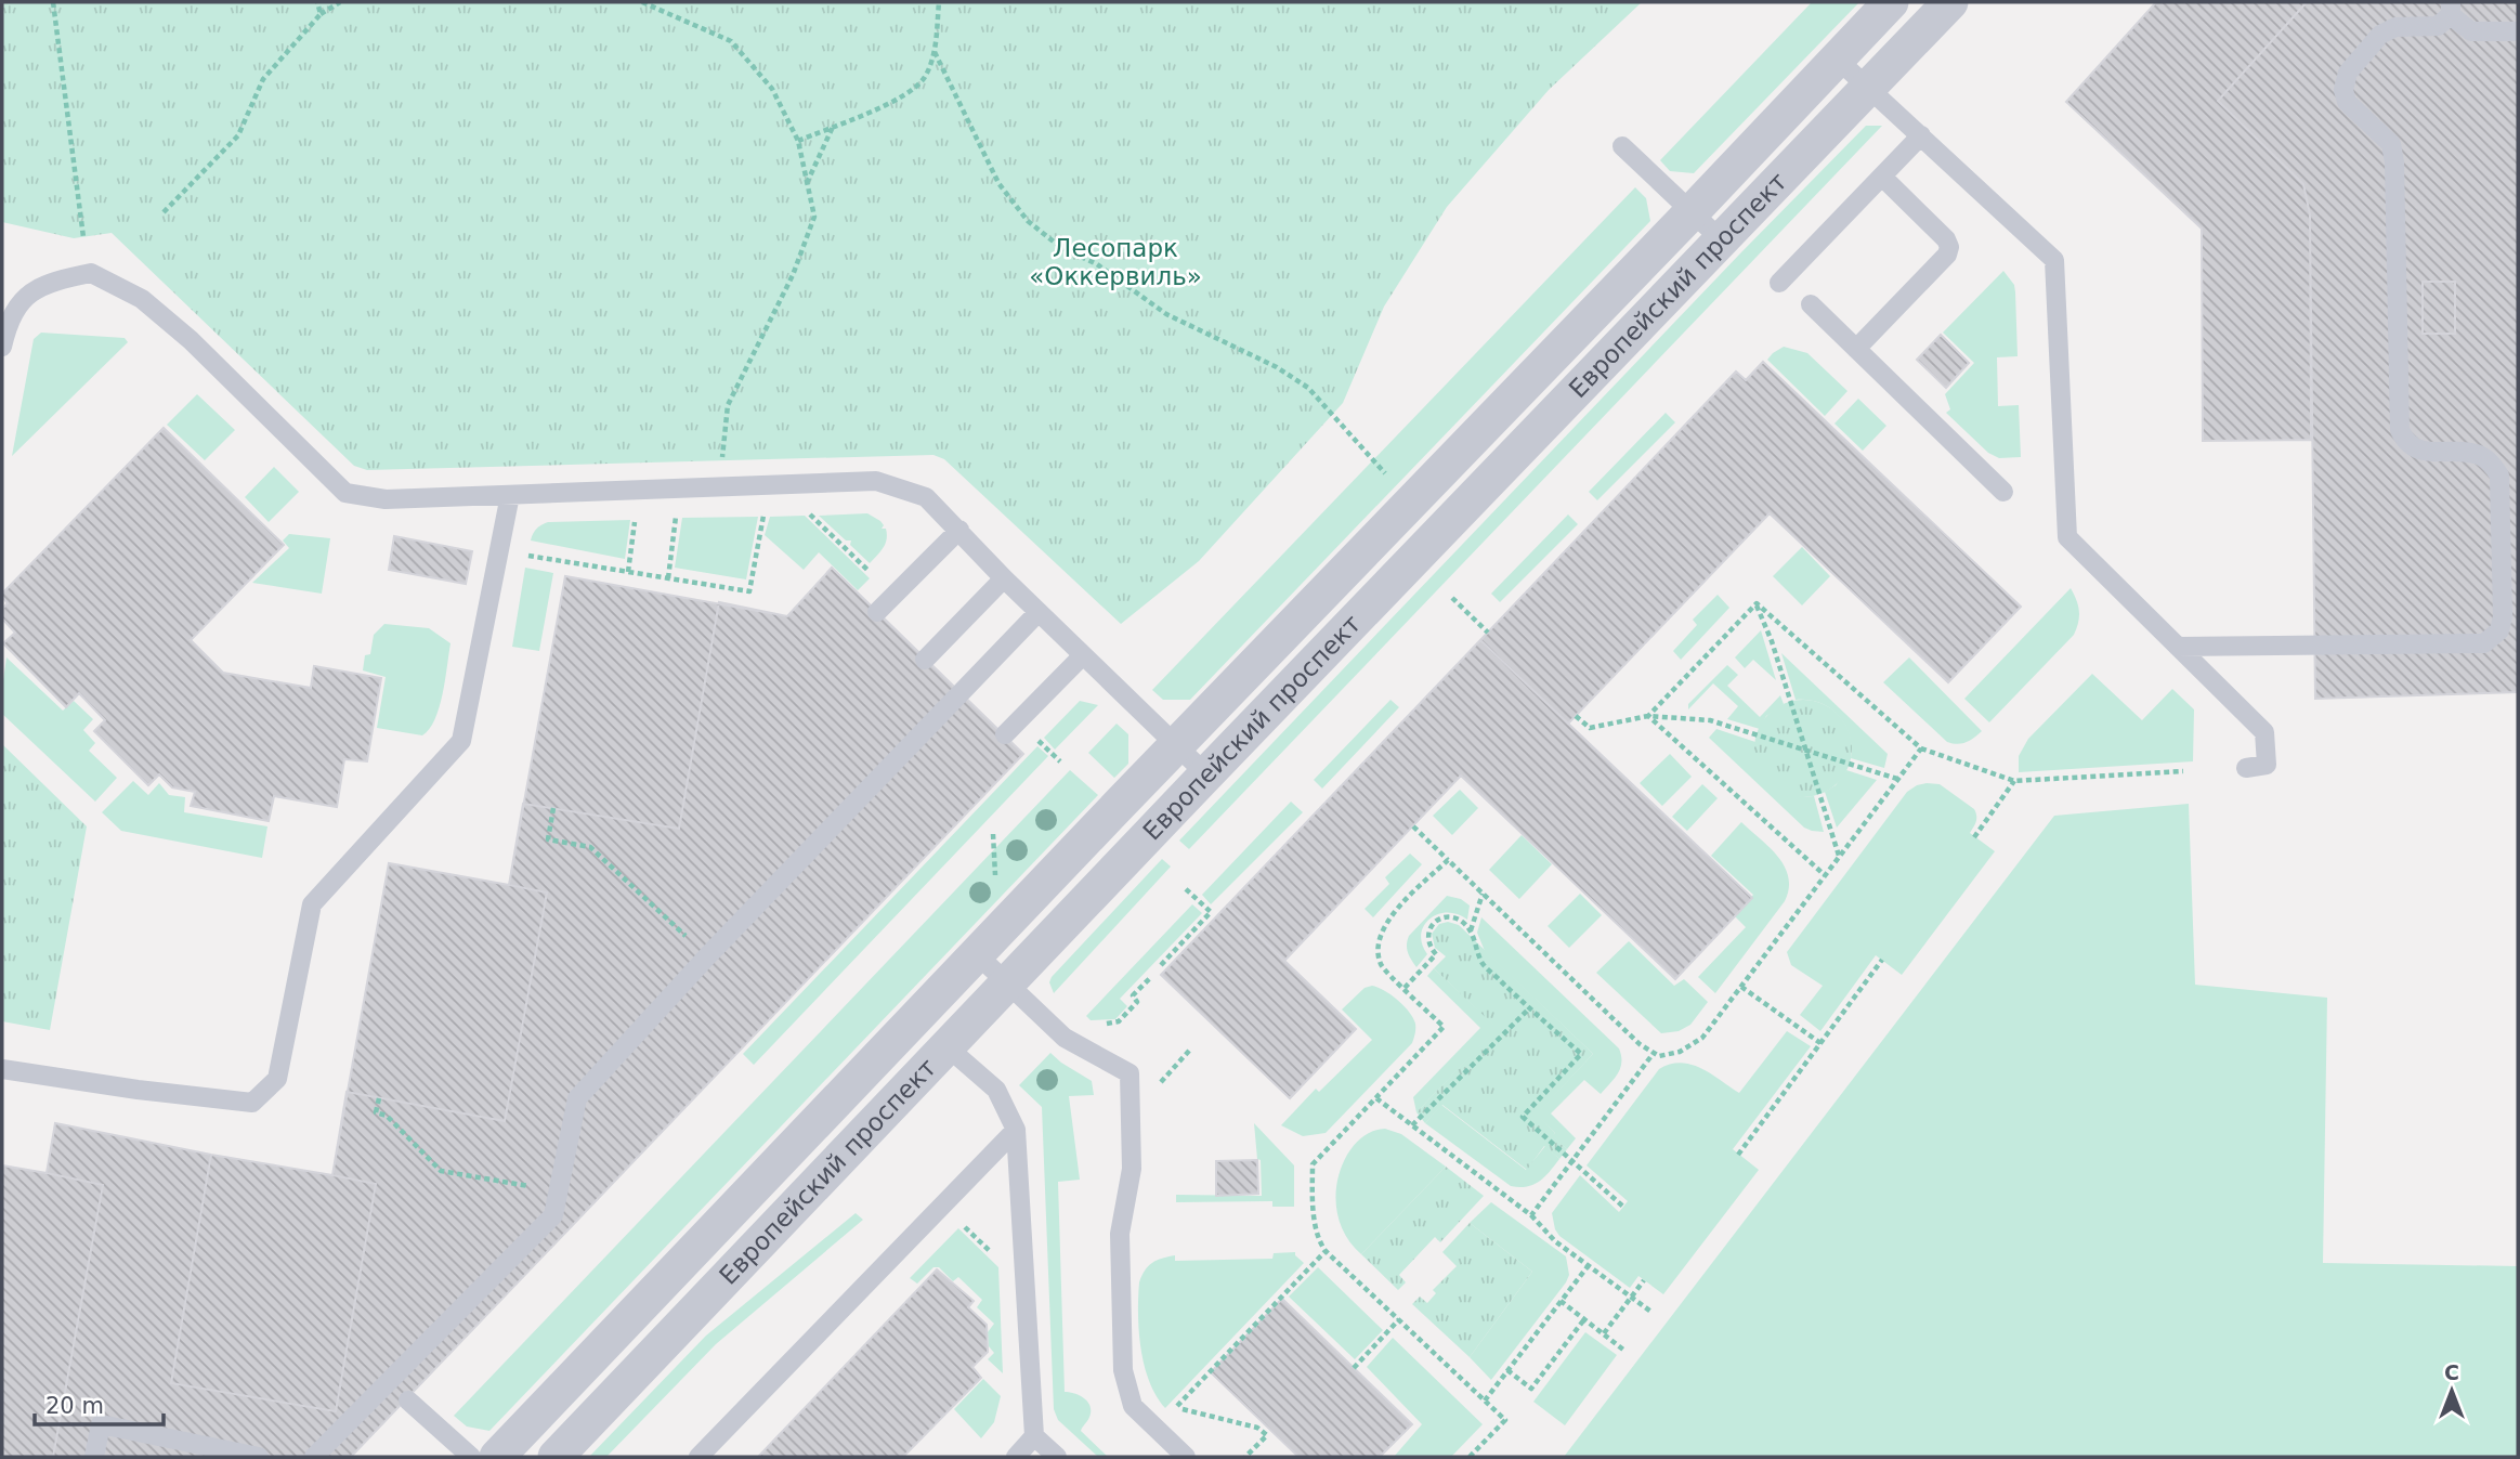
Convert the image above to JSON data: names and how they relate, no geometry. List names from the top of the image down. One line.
{"streets":{"street":["Европейский проспект"]},"parks":["Лесопарк «Оккервиль»"],"scale_bar":"20 m","north":"top"}
